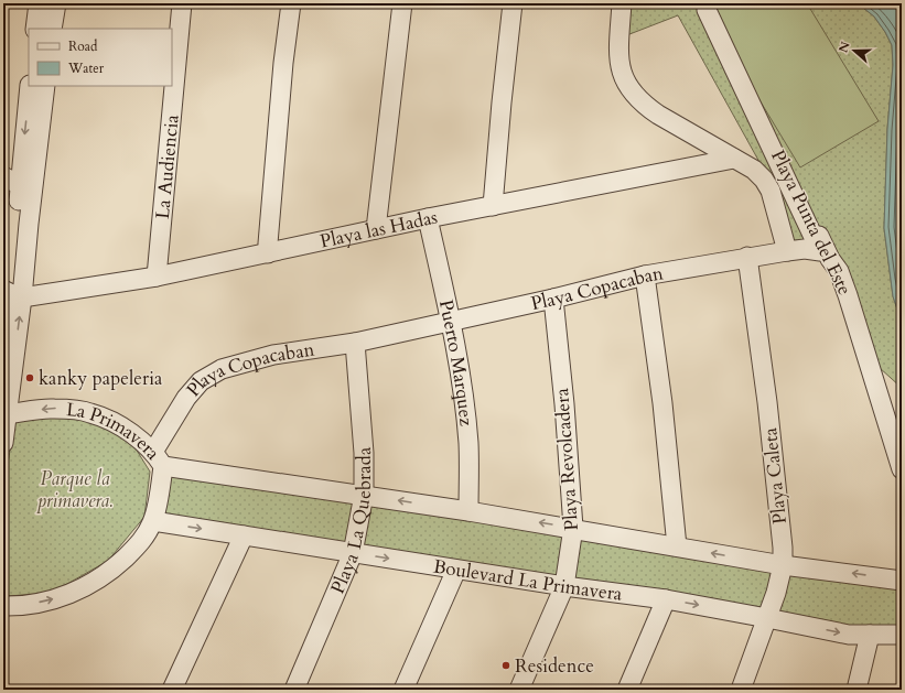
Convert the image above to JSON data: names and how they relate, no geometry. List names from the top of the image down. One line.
{"streets":{"street":["La Audiencia","Playa Punta del Este","Playa las Hadas","Playa Copacaban","Puerto Marquez","La Primavera","Playa Revolcadera","Playa Caleta","Playa La Quebrada","Boulevard La Primavera"]},"crossings":[["La Audiencia","Playa las Hadas"],["Playa Punta del Este","Playa las Hadas"],["Playa Punta del Este","Playa Copacaban"],["Playa las Hadas","Puerto Marquez"],["Playa Copacaban","Puerto Marquez"],["Playa Copacaban","La Primavera"],["Playa Copacaban","Playa Revolcadera"],["Playa Copacaban","Playa Caleta"],["Playa Copacaban","Playa La Quebrada"],["La Primavera","Boulevard La Primavera"],["Playa Revolcadera","Boulevard La Primavera"],["Playa Caleta","Boulevard La Primavera"],["Playa La Quebrada","Boulevard La Primavera"]],"parks":["Parque la primavera."],"places":["kanky papeleria","Residence"],"legend":["Road","Water"],"north":"left"}
